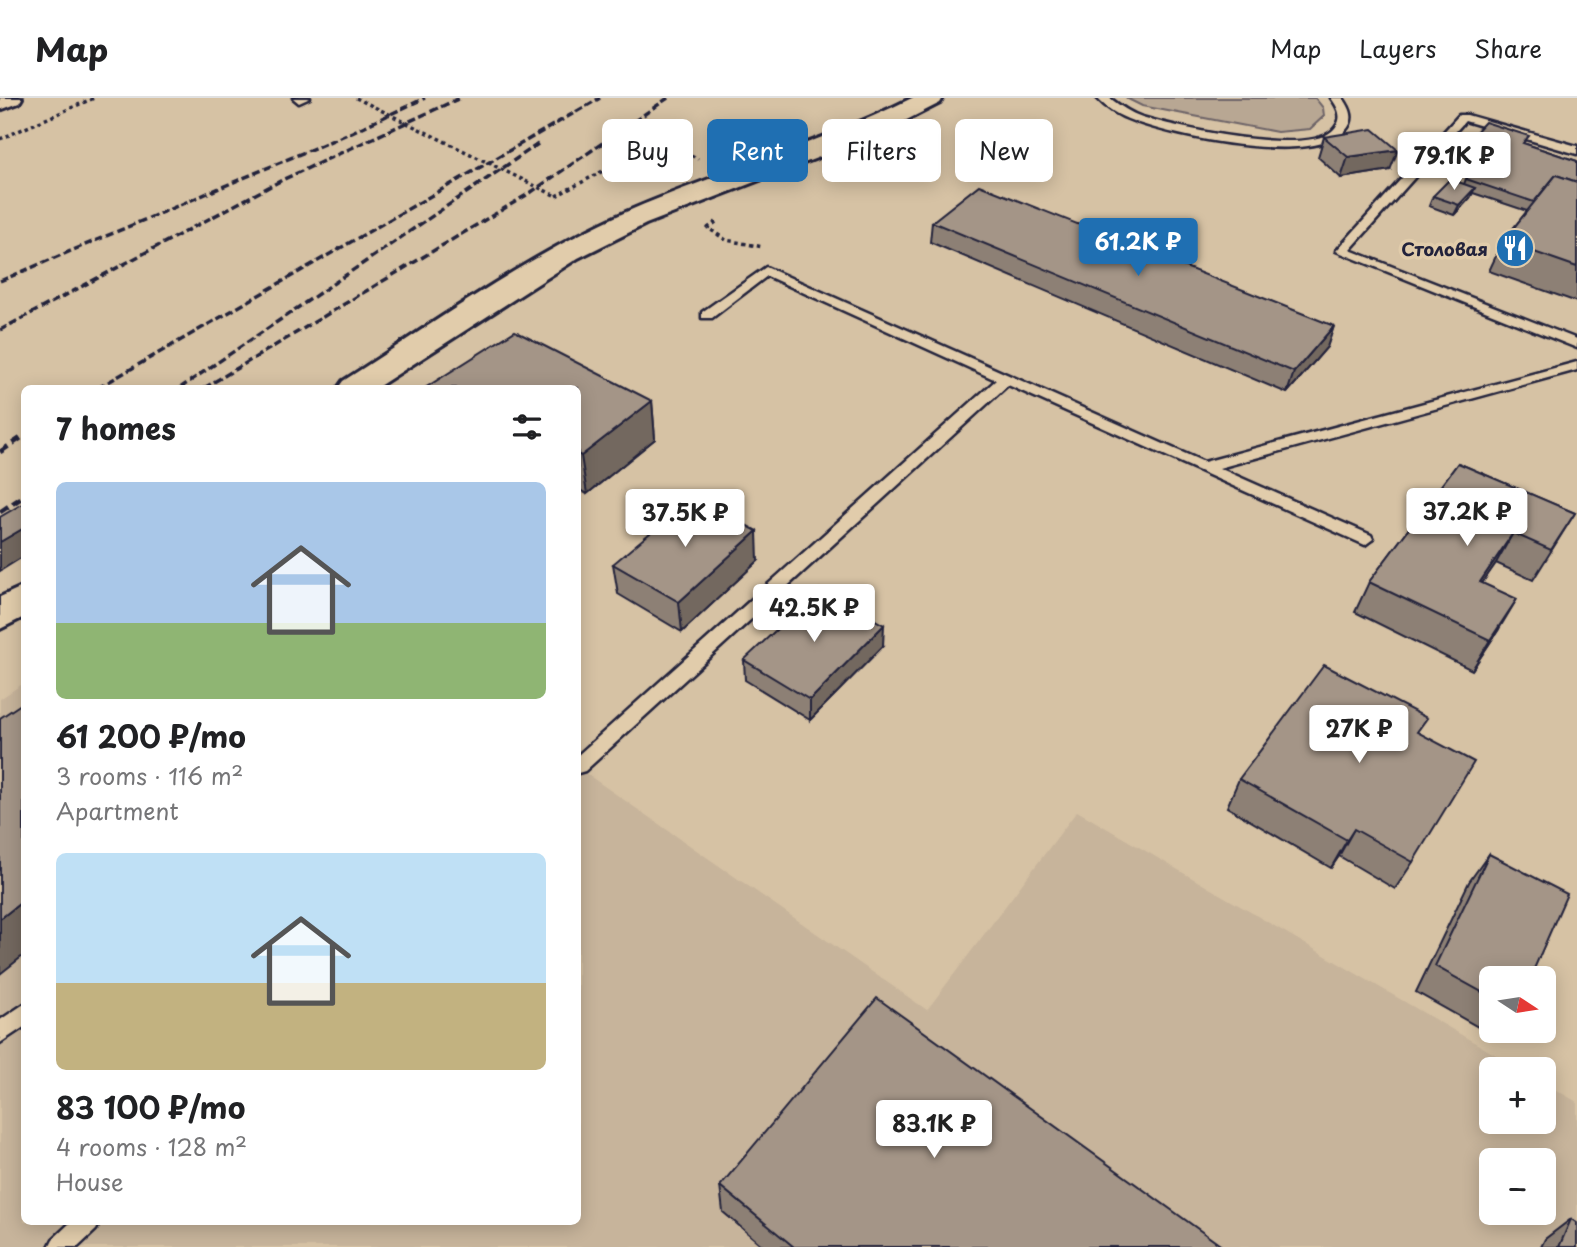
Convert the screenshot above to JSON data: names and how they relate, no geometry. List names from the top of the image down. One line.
{"places":{"restaurant":["Столовая"]},"north":"right","page":{"header":"Map","nav":["Map","Layers","Share"],"chip":["Buy","Rent","Filters","New"],"price":["79.1K ₽","61.2K ₽","37.2K ₽","37.5K ₽","42.5K ₽","27K ₽","83.1K ₽"],"heading":"7 homes","list":[{"name":"61 200 ₽/mo","note":"3 rooms · 116 m² · Apartment"},{"name":"83 100 ₽/mo","note":"4 rooms · 128 m² · House"}],"map_buttons":["+","−"]}}
